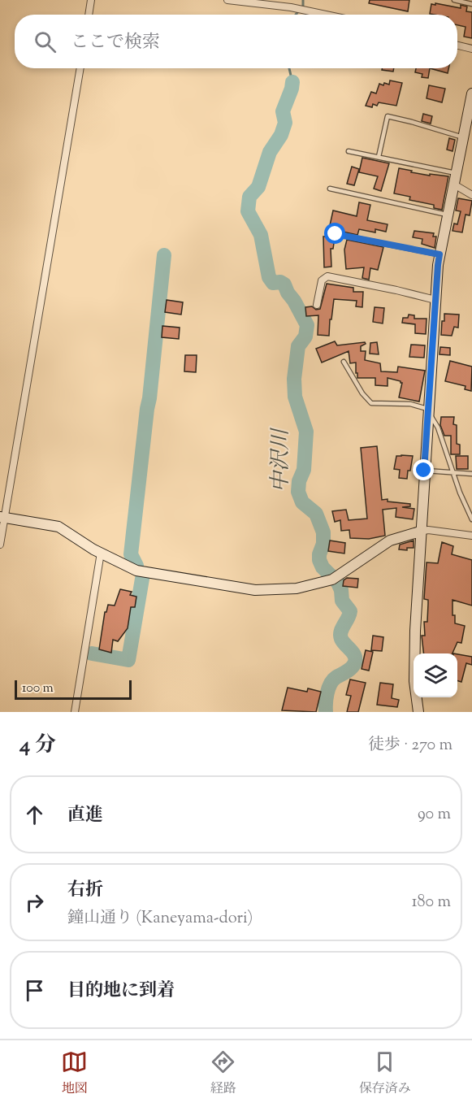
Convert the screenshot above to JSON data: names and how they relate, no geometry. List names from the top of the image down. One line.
{"water":["中沢川"],"scale_bar":"100 m","page":{"search":"ここで検索","scale":"100 m","heading":["4 分","徒歩 · 270 m"],"list":[["直進","90 m"],["右折","鐘山通り (Kaneyama-dori)","180 m"],"目的地に到着"],"nav":["地図","経路","保存済み"]}}
